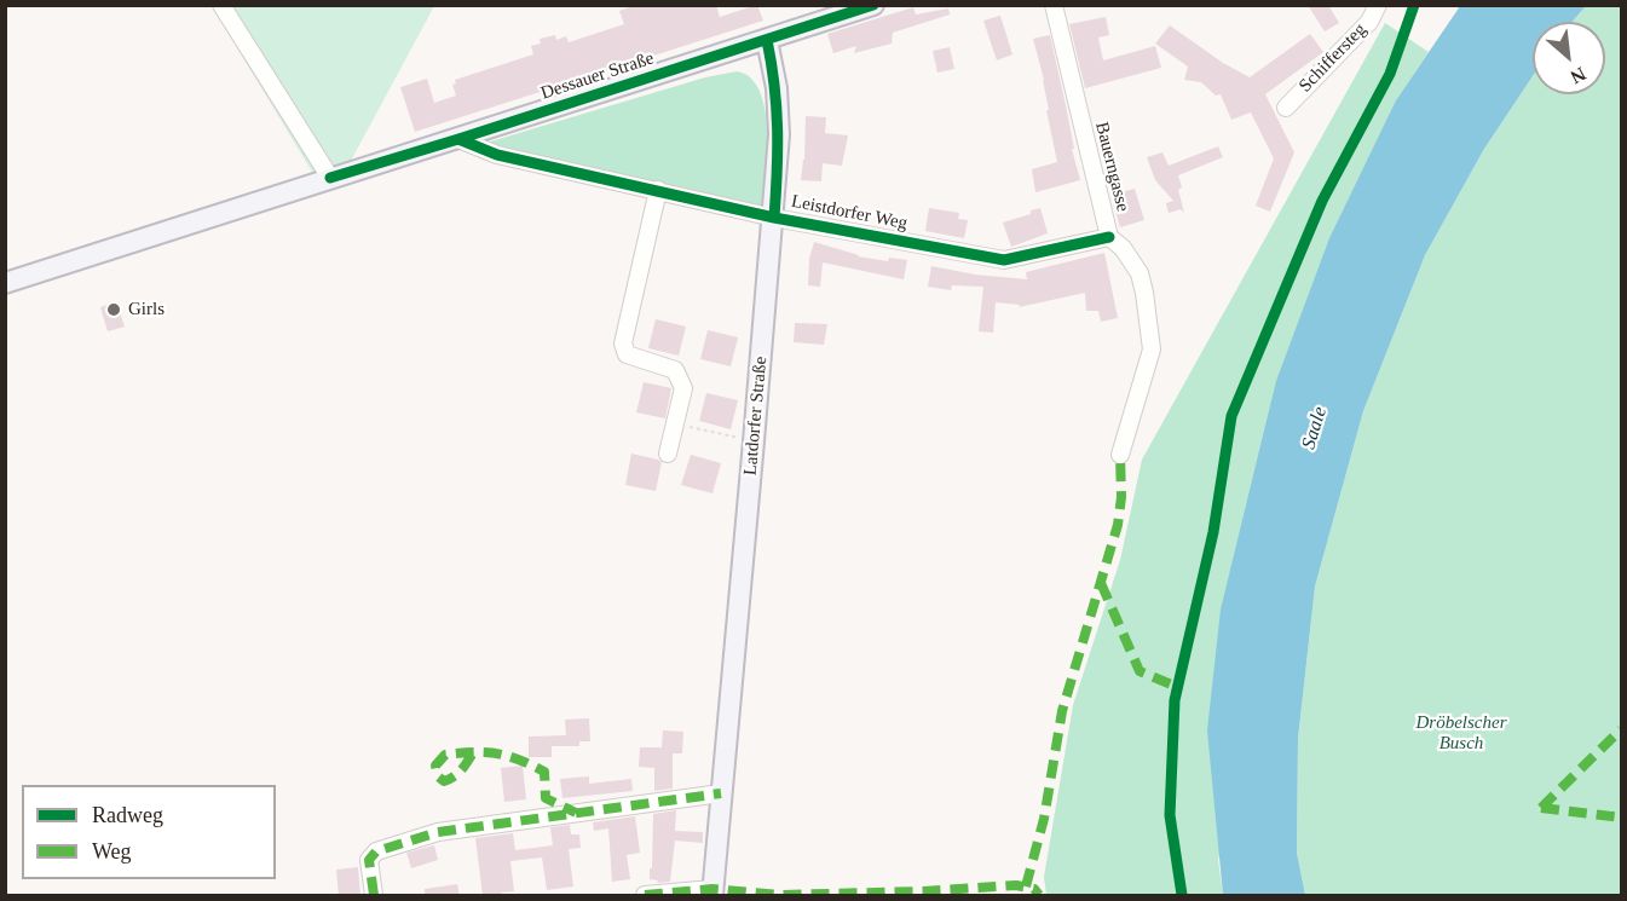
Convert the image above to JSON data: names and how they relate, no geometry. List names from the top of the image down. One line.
{"streets":{"main road":["Dessauer Straße","Latdorfer Straße"],"street":["Schiffersteg","Bauerngasse","Leistdorfer Weg"]},"crossings":[["Dessauer Straße","Leistdorfer Weg"],["Dessauer Straße","Latdorfer Straße"],["Bauerngasse","Leistdorfer Weg"],["Leistdorfer Weg","Latdorfer Straße"]],"water":["Saale"],"parks":["Dröbelscher Busch"],"places":["Girls"],"legend":["Radweg","Weg"],"north":"bottom right"}
